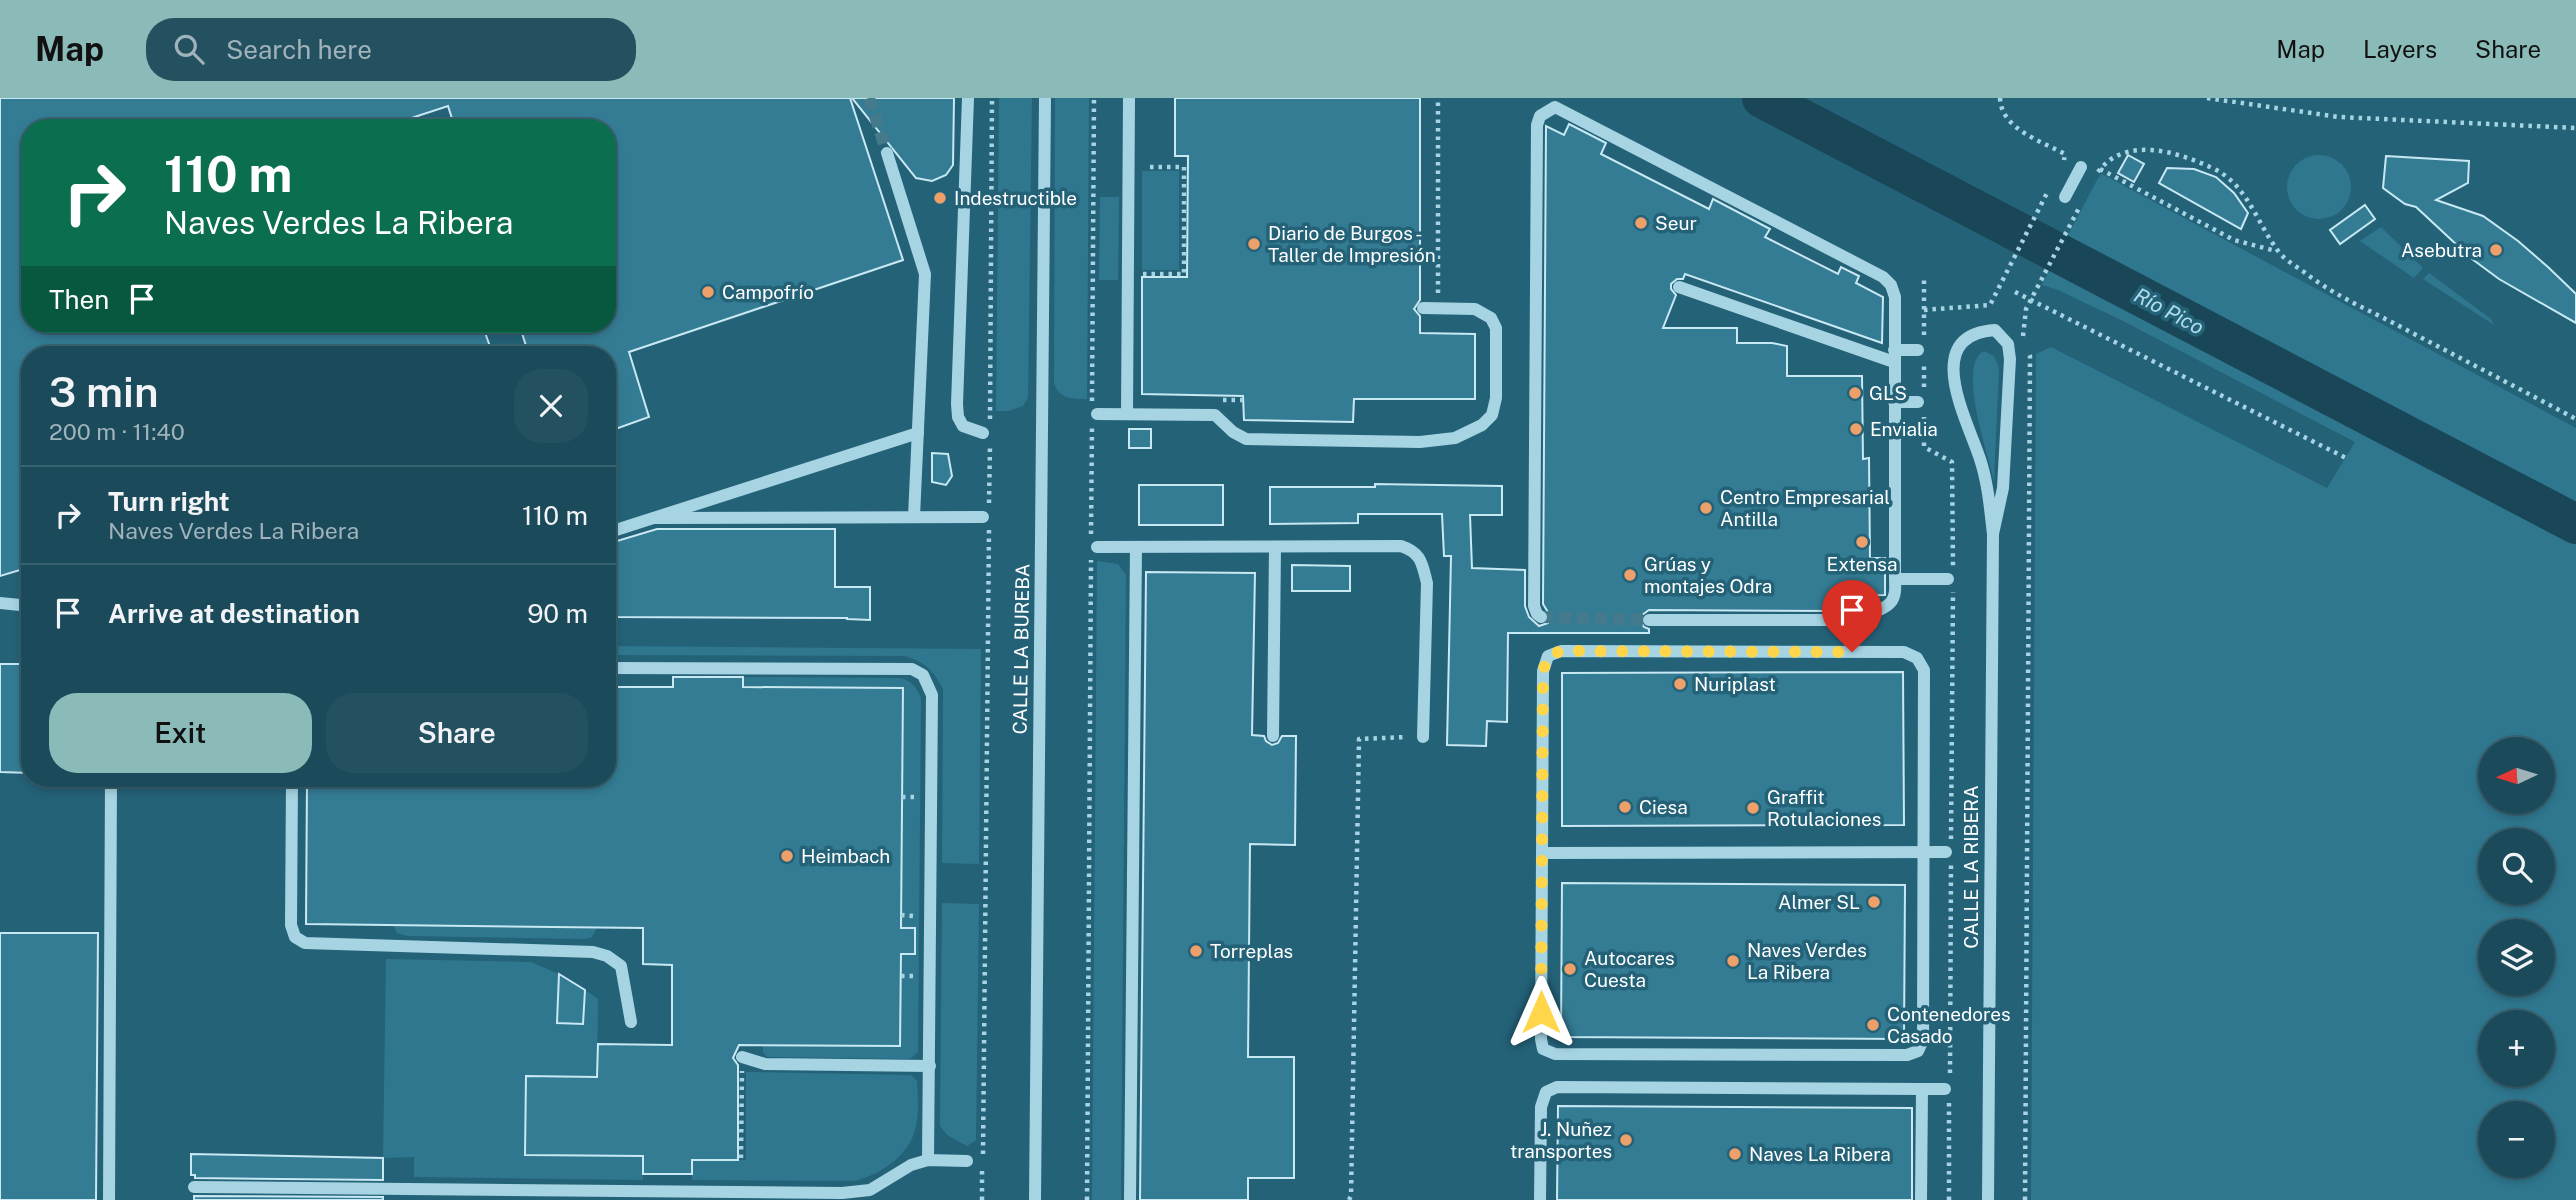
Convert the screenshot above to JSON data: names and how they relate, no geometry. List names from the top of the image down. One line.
{"streets":{"street":["CALLE LA BUREBA","CALLE LA RIBERA"]},"water":["Río Pico"],"places":["Indestructible","Seur","Diario de Burgos - Taller de Impresión","Asebutra","Campofrío","GLS","Envialia","Centro Empresarial Antilla","Extensa","Grúas y montajes Odra","Nuriplast","Ciesa","Graffit Rotulaciones","Heimbach","Almer SL","Torreplas","Naves Verdes La Ribera","Autocares Cuesta","Contenedores Casado","J. Nuñez transportes","Naves La Ribera"],"north":"left","page":{"header":"Map","search":"Search here","nav":["Map","Layers","Share"],"turn":["110 m","Naves Verdes La Ribera"],"then":"Then","heading":["3 min","200 m · 11:40"],"list":[{"name":"Turn right","note":"Naves Verdes La Ribera","value":"110 m"},{"name":"Arrive at destination","value":"90 m"}],"buttons":["Exit","Share"],"map_buttons":["+","−"]}}
